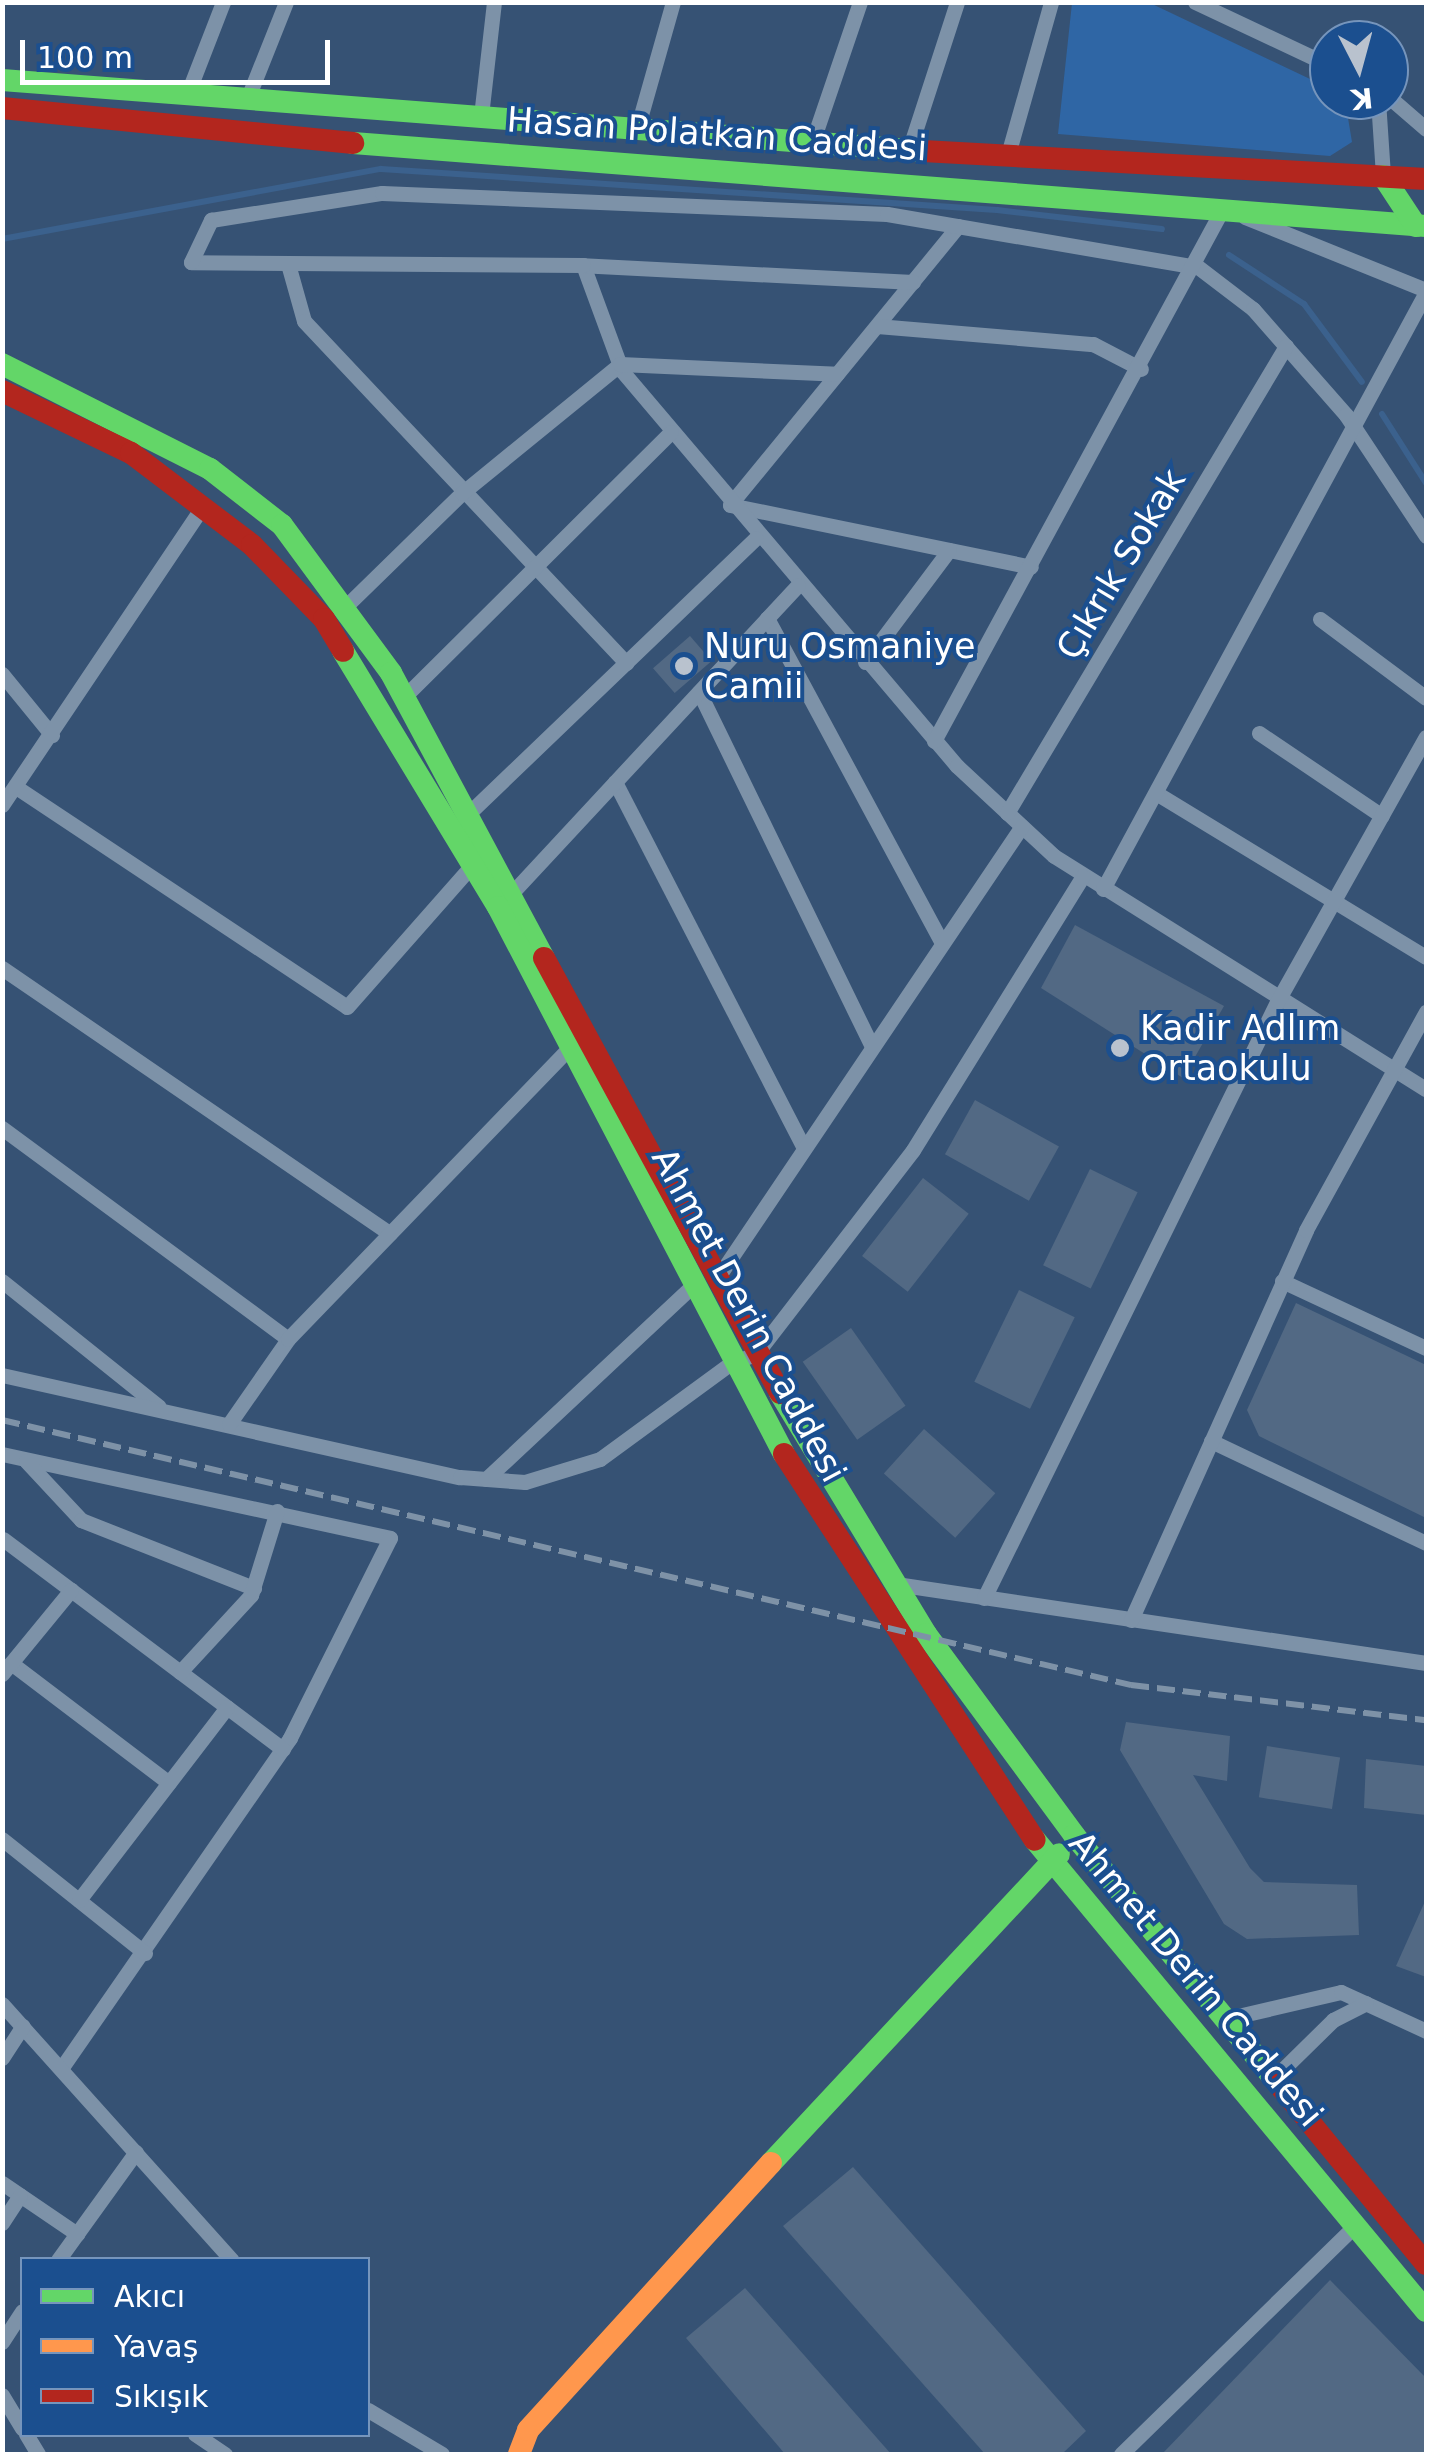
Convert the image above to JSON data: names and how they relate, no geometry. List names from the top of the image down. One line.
{"streets":{"main road":["Hasan Polatkan Caddesi","Ahmet Derin Caddesi"],"street":["Çıkrık Sokak"]},"places":["Nuru Osmaniye Camii","Kadir Adlım Ortaokulu"],"legend":["Akıcı","Yavaş","Sıkışık"],"scale_bar":"100 m","north":"bottom"}
